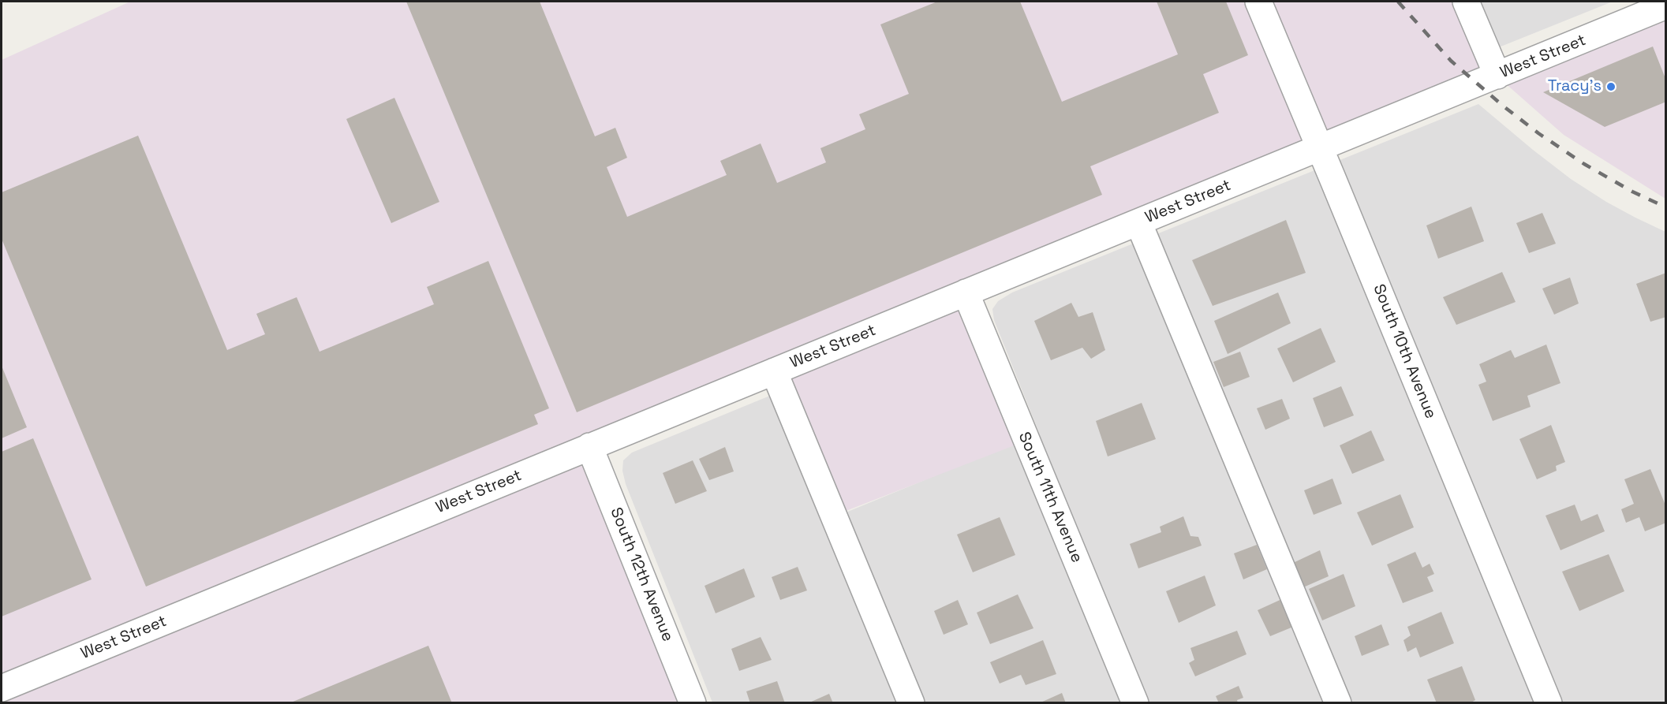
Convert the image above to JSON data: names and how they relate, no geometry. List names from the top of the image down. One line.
{"streets":{"street":["West Street","South 10th Avenue","South 11th Avenue","South 12th Avenue"]},"crossings":[["West Street","South 10th Avenue"],["West Street","South 11th Avenue"],["West Street","South 12th Avenue"]],"places":["Tracy's"]}
